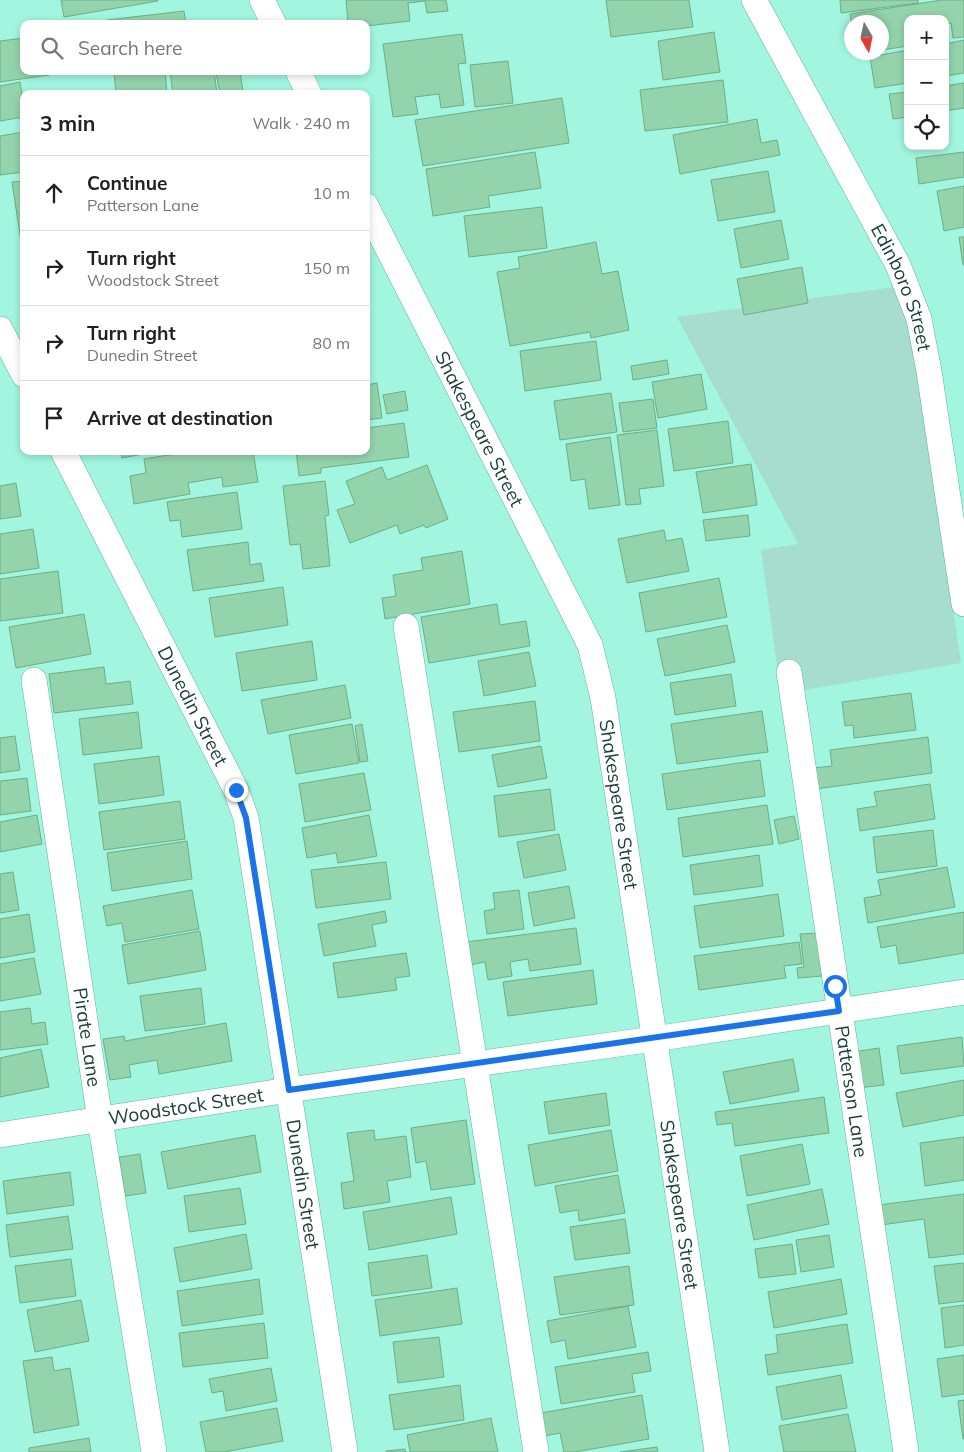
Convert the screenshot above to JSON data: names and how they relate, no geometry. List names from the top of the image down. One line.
{"streets":{"street":["Edinboro Street","Shakespeare Street","Dunedin Street","Pirate Lane","Patterson Lane","Woodstock Street"]},"crossings":[["Shakespeare Street","Woodstock Street"],["Dunedin Street","Woodstock Street"],["Pirate Lane","Woodstock Street"],["Patterson Lane","Woodstock Street"]],"north":"bottom","page":{"map_buttons":["+","−"],"search":"Search here","heading":["3 min","Walk · 240 m"],"list":[["Continue","Patterson Lane","10 m"],["Turn right","Woodstock Street","150 m"],["Turn right","Dunedin Street","80 m"],"Arrive at destination"]}}
